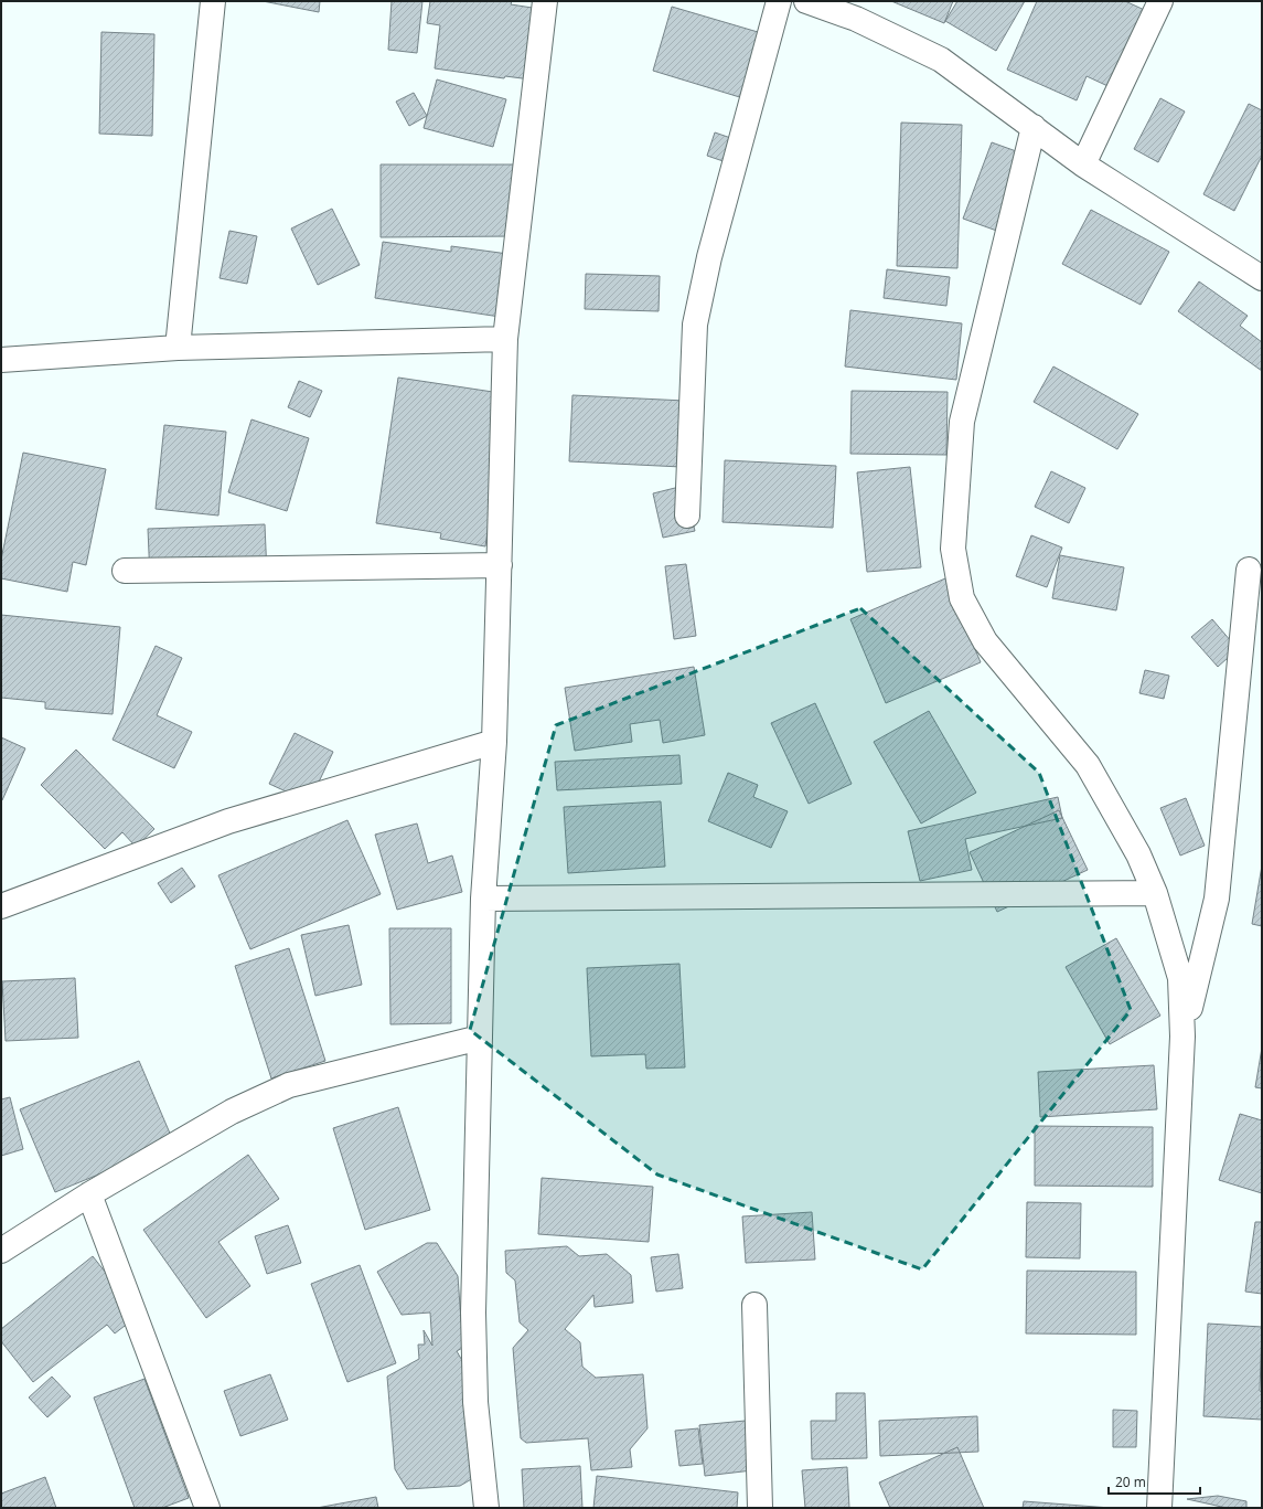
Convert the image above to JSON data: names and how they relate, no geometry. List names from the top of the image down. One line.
{"scale_bar":"20 m"}
